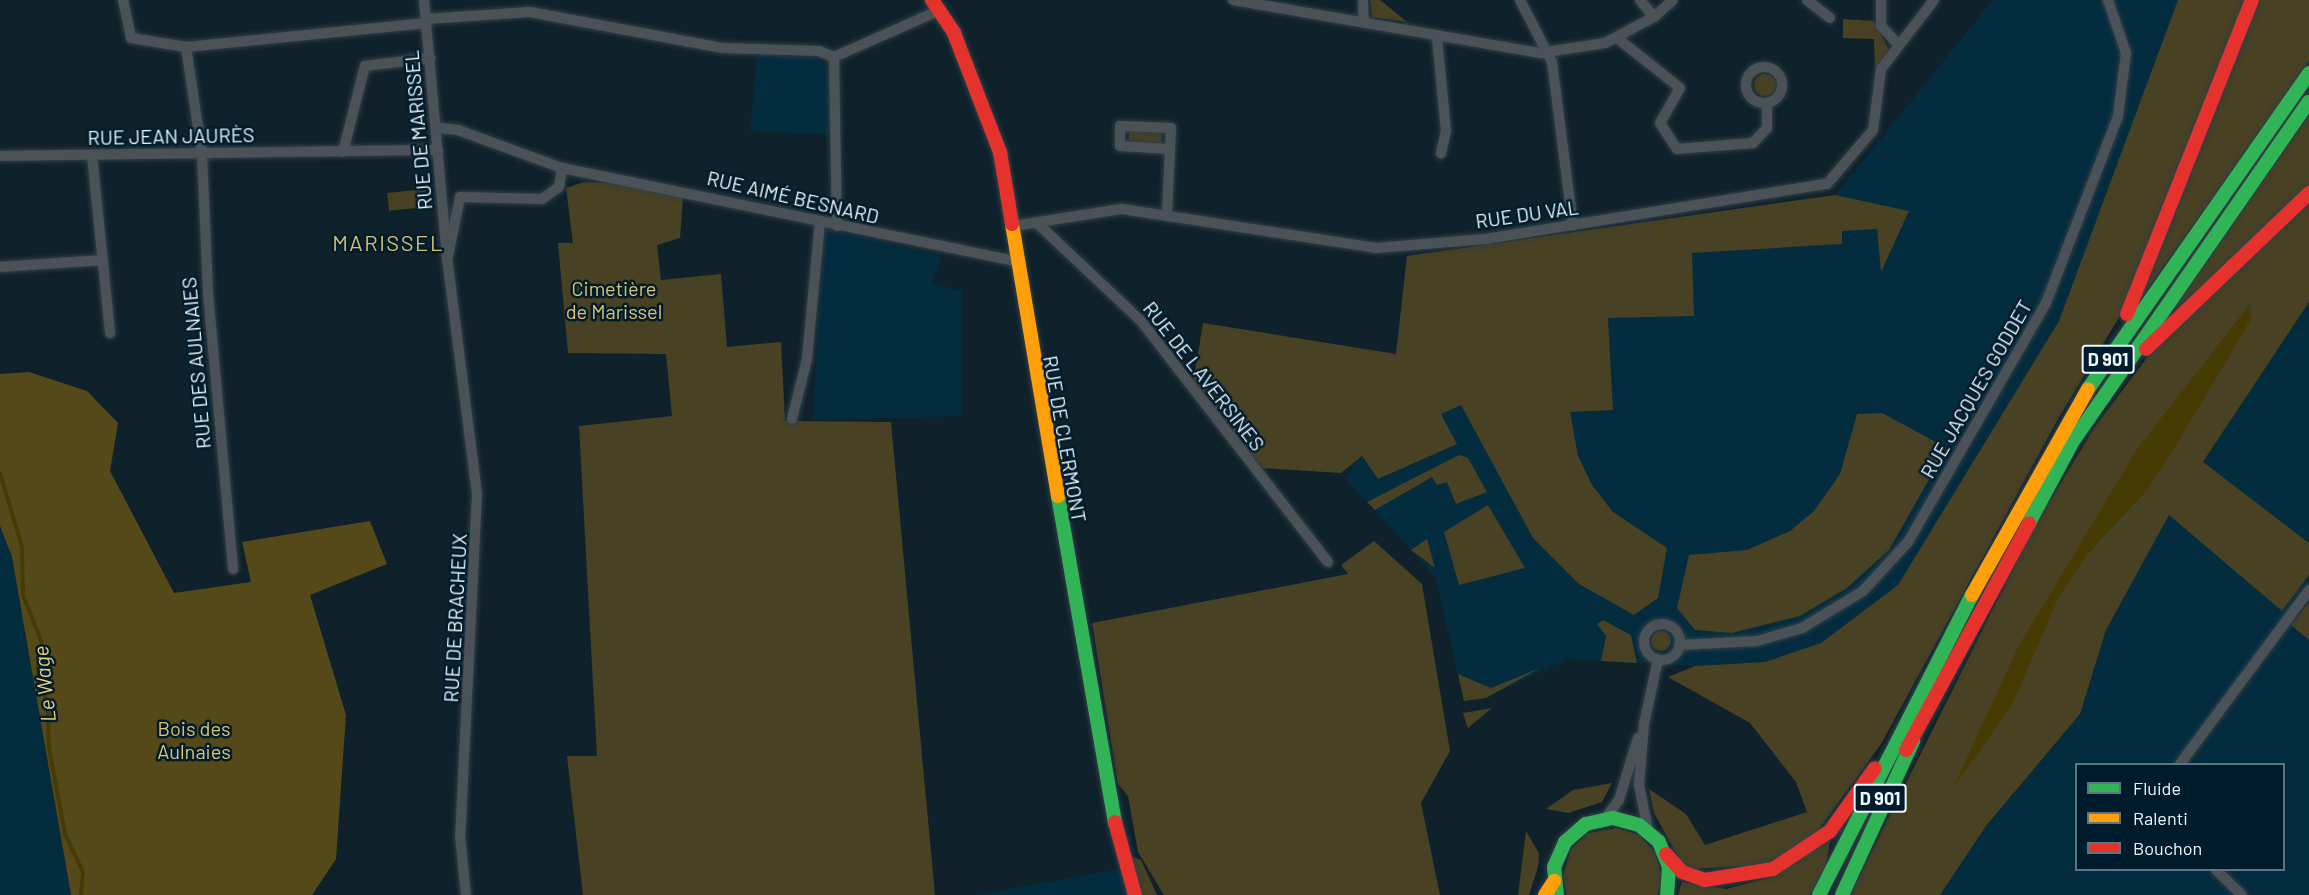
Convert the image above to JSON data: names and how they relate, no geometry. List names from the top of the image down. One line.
{"streets":{"main road":["D 901","RUE DE CLERMONT"],"street":["RUE DE MARISSEL","RUE JEAN JAURÈS","RUE AIMÉ BESNARD","RUE DU VAL","RUE DES AULNAIES","RUE DE LAVERSINES","RUE JACQUES GODDET","RUE DE BRACHEUX"]},"crossings":[["RUE DE MARISSEL","RUE JEAN JAURÈS"],["RUE DE MARISSEL","RUE AIMÉ BESNARD"],["RUE DE MARISSEL","RUE DE BRACHEUX"],["RUE JEAN JAURÈS","RUE DES AULNAIES"],["RUE AIMÉ BESNARD","RUE DE CLERMONT"],["RUE DU VAL","RUE DE LAVERSINES"],["RUE DU VAL","RUE DE CLERMONT"]],"districts":["MARISSEL"],"water":["Le Wage"],"parks":["Cimetière de Marissel","Bois des Aulnaies"],"legend":["Fluide","Ralenti","Bouchon"]}
